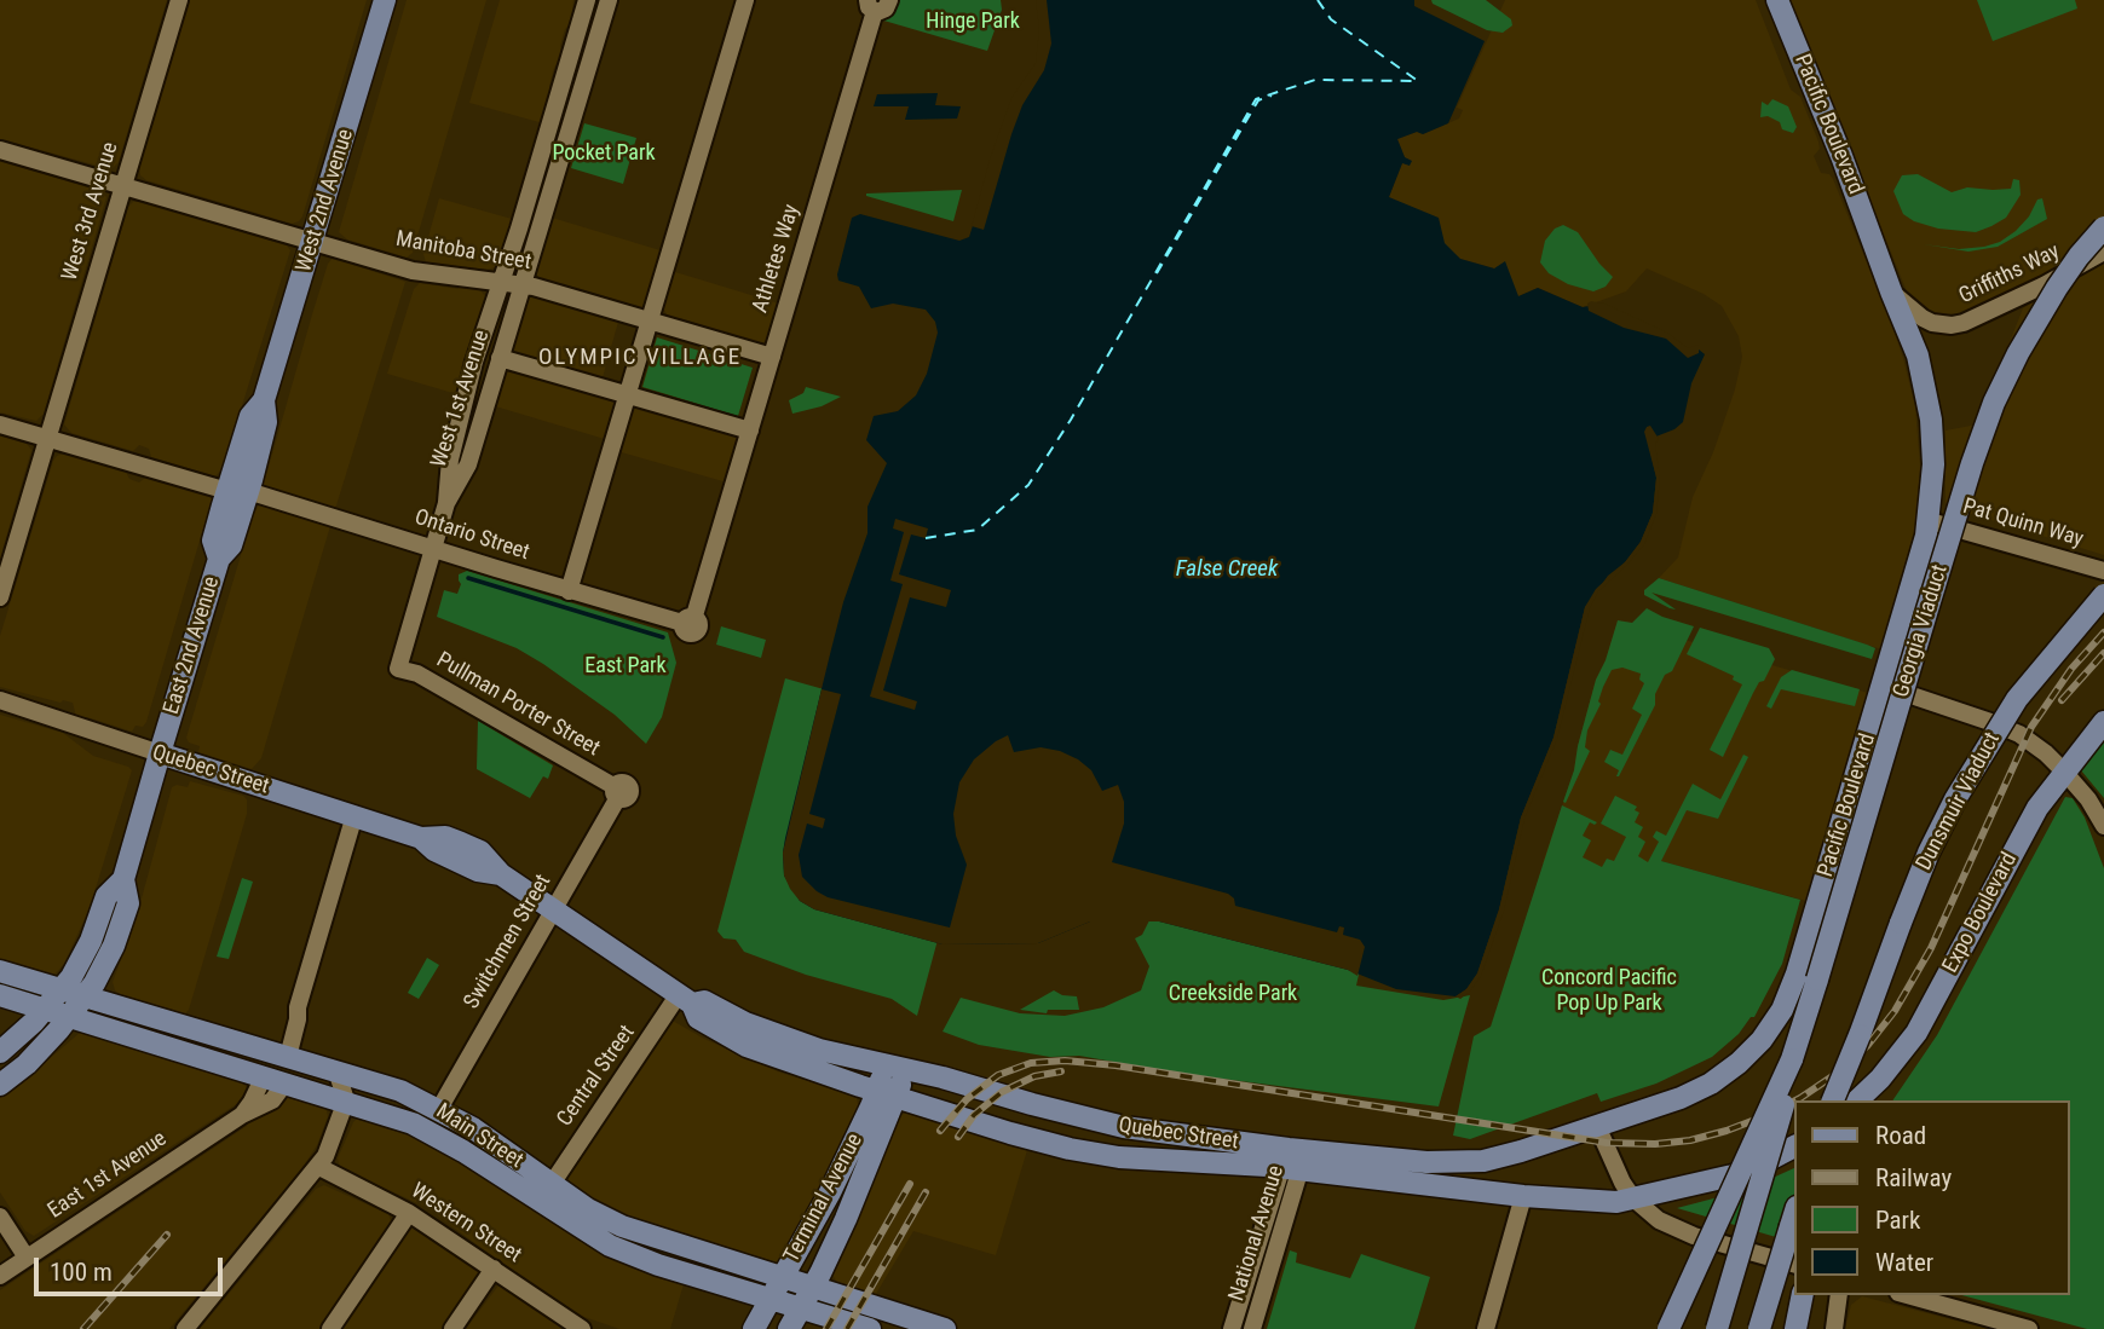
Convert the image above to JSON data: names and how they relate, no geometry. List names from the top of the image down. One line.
{"streets":{"main road":["Pacific Boulevard","West 2nd Avenue","Georgia Viaduct","East 2nd Avenue","Quebec Street","Dunsmuir Viaduct","Expo Boulevard","Main Street","Terminal Avenue"],"street":["West 3rd Avenue","Manitoba Street","Athletes Way","Griffiths Way","West 1st Avenue","Pat Quinn Way","Ontario Street","Pullman Porter Street","Switchmen Street","Central Street","East 1st Avenue","Western Street","National Avenue"]},"crossings":[["Pacific Boulevard","Griffiths Way"],["Pacific Boulevard","Pat Quinn Way"],["Pacific Boulevard","Quebec Street"],["West 2nd Avenue","Manitoba Street"],["West 2nd Avenue","Ontario Street"],["West 2nd Avenue","East 2nd Avenue"],["West 3rd Avenue","Manitoba Street"],["West 3rd Avenue","Ontario Street"],["Manitoba Street","Athletes Way"],["Manitoba Street","West 1st Avenue"],["Athletes Way","Ontario Street"],["Ontario Street","East 2nd Avenue"],["Ontario Street","Pullman Porter Street"],["East 2nd Avenue","Quebec Street"],["East 2nd Avenue","Main Street"],["Pullman Porter Street","Switchmen Street"],["Quebec Street","Switchmen Street"],["Quebec Street","Central Street"],["Quebec Street","Terminal Avenue"],["Quebec Street","National Avenue"],["Switchmen Street","Main Street"],["Central Street","Main Street"],["Main Street","East 1st Avenue"],["Main Street","Terminal Avenue"]],"districts":["OLYMPIC VILLAGE"],"water":["False Creek"],"parks":["Hinge Park","Pocket Park","East Park","Concord Pacific Pop Up Park","Creekside Park"],"legend":["Road","Railway","Park","Water"],"scale_bar":"100 m"}
